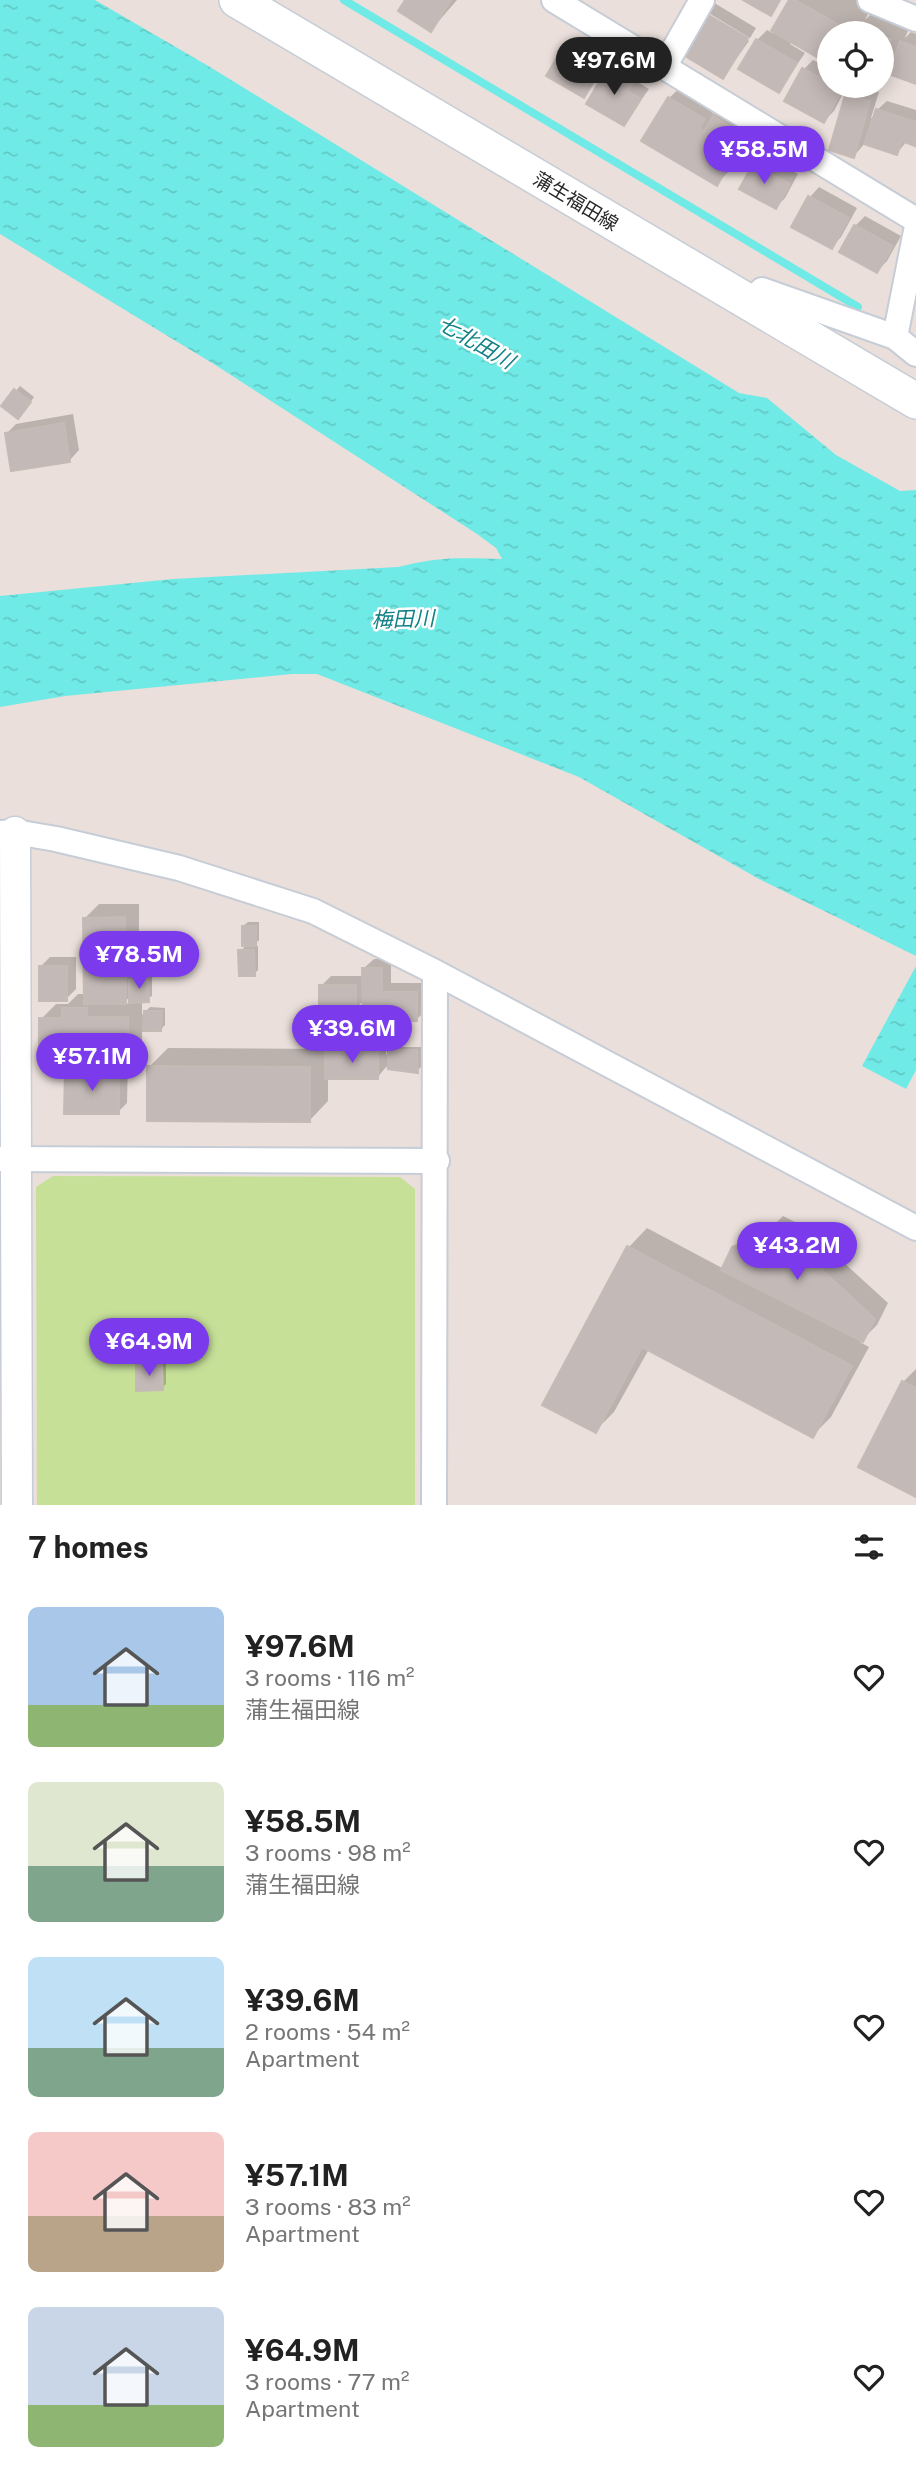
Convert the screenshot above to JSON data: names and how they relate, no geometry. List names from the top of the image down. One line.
{"streets":{"main road":["蒲生福田線"]},"water":["七北田川","梅田川"],"page":{"price":["¥97.6M","¥58.5M","¥78.5M","¥39.6M","¥57.1M","¥43.2M","¥64.9M"],"heading":"7 homes","list":[{"name":"¥97.6M","note":"3 rooms · 116 m² · 蒲生福田線"},{"name":"¥58.5M","note":"3 rooms · 98 m² · 蒲生福田線"},{"name":"¥39.6M","note":"2 rooms · 54 m² · Apartment"},{"name":"¥57.1M","note":"3 rooms · 83 m² · Apartment"},{"name":"¥64.9M","note":"3 rooms · 77 m² · Apartment"}]}}
